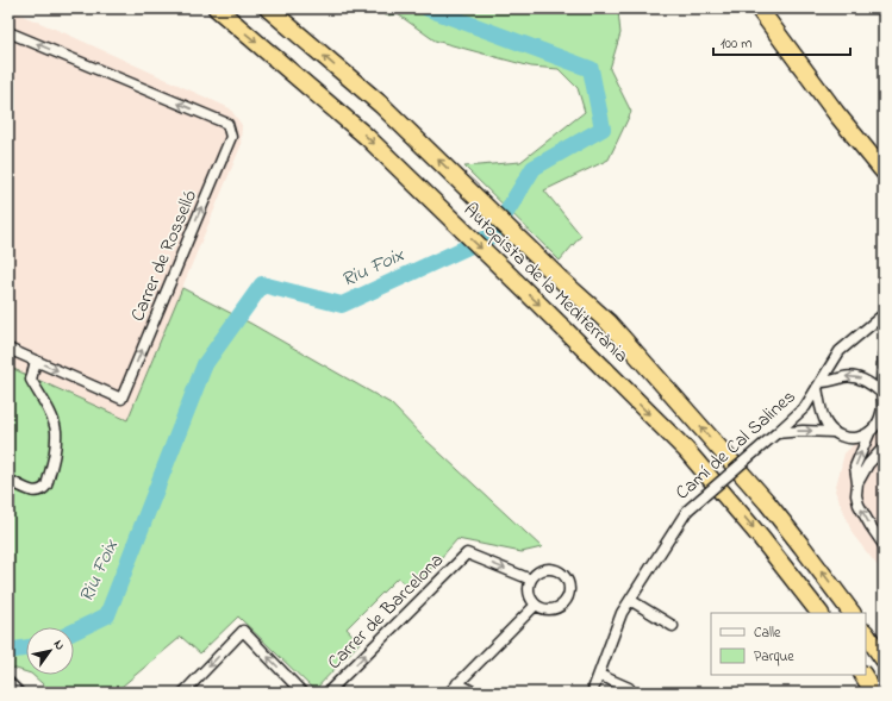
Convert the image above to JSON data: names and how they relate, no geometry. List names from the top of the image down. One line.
{"streets":{"highway":["Autopista de la Mediterrània"],"street":["Carrer de Rosselló","Camí de Cal Salines","Carrer de Barcelona"]},"water":["Riu Foix"],"legend":["Calle","Parque"],"scale_bar":"100 m","north":"top right"}
